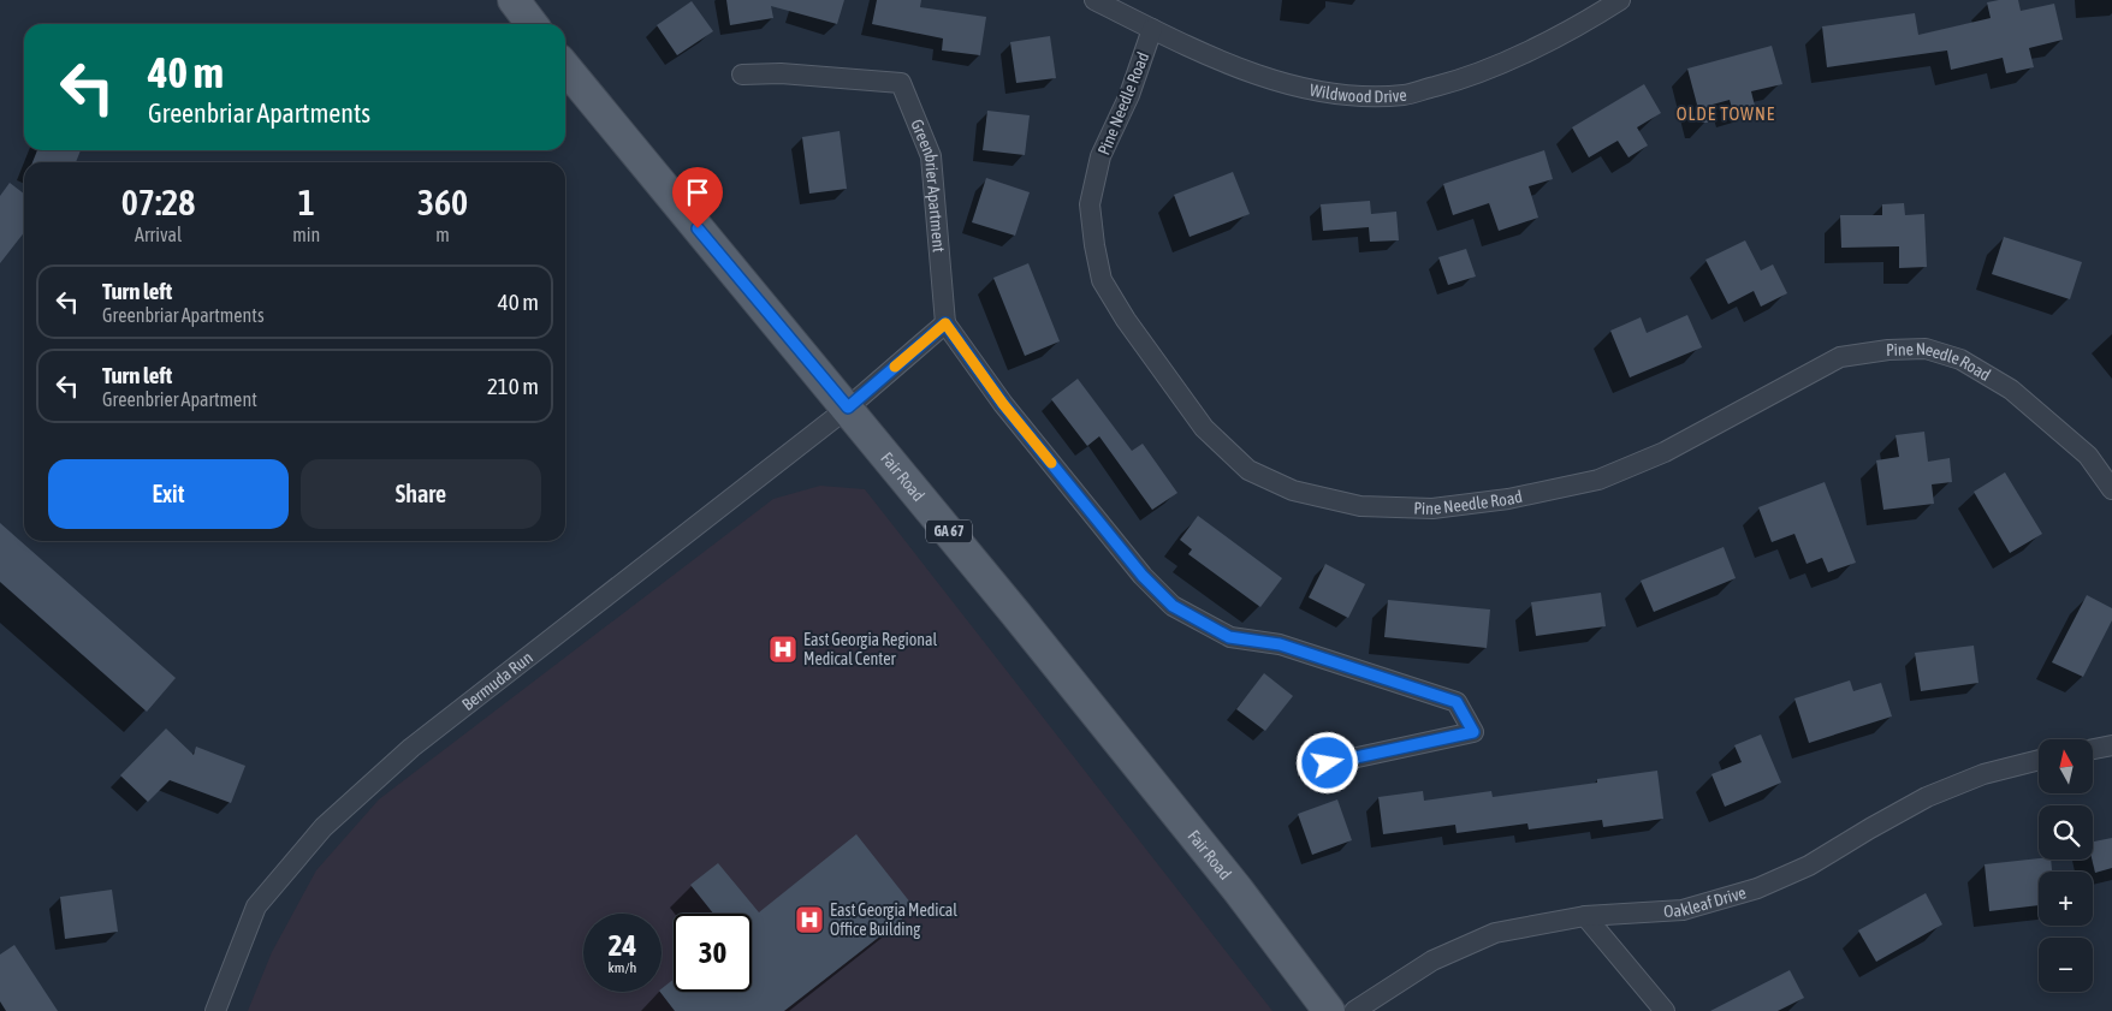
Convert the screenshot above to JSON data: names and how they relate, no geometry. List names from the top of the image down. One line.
{"streets":{"main road":["Fair Road","GA 67"],"street":["Wildwood Drive","Pine Needle Road","Greenbrier Apartment","Bermuda Run","Oakleaf Drive"]},"crossings":[["Wildwood Drive","Pine Needle Road"],["Fair Road","Bermuda Run"]],"districts":["OLDE TOWNE"],"places":{"hospital":["East Georgia Regional Medical Center","East Georgia Medical Office Building"]},"north":"top","page":{"turn":["40 m","Greenbriar Apartments"],"eta":["07:28","Arrival","1","min","360","m"],"list":[{"name":"Turn left","note":"Greenbriar Apartments","value":"40 m"},{"name":"Turn left","note":"Greenbrier Apartment","value":"210 m"}],"buttons":["Exit","Share"],"map_buttons":["+","−"],"speed":"24 km/h","limit":"30"}}
